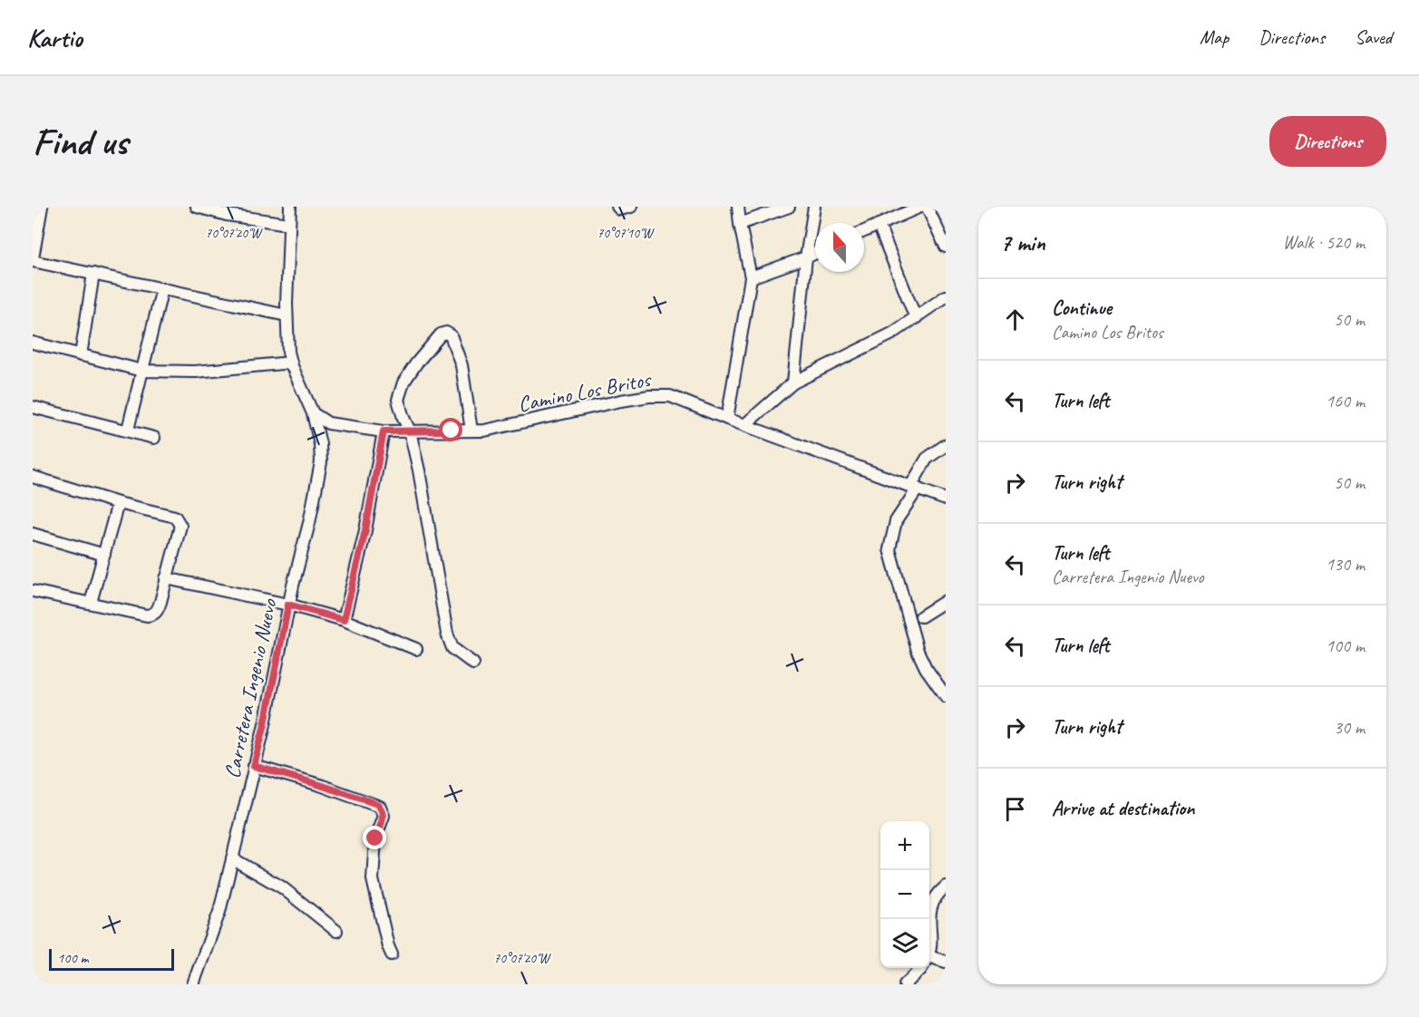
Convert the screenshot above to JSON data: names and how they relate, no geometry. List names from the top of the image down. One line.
{"streets":{"street":["Camino Los Britos","Carretera Ingenio Nuevo"]},"crossings":[["Camino Los Britos","Carretera Ingenio Nuevo"]],"scale_bar":"100 m","north":"top","page":{"header":"Kartio","nav":["Map","Directions","Saved"],"buttons":"Directions","title":"Find us","heading":["7 min","Walk · 520 m"],"list":[["Continue","Camino Los Britos","50 m"],["Turn left","160 m"],["Turn right","50 m"],["Turn left","Carretera Ingenio Nuevo","130 m"],["Turn left","100 m"],["Turn right","30 m"],"Arrive at destination"],"map_buttons":["+","−"],"scale":"100 m"},"coordinates":["70°07'20\"W","70°07'10\"W"]}
